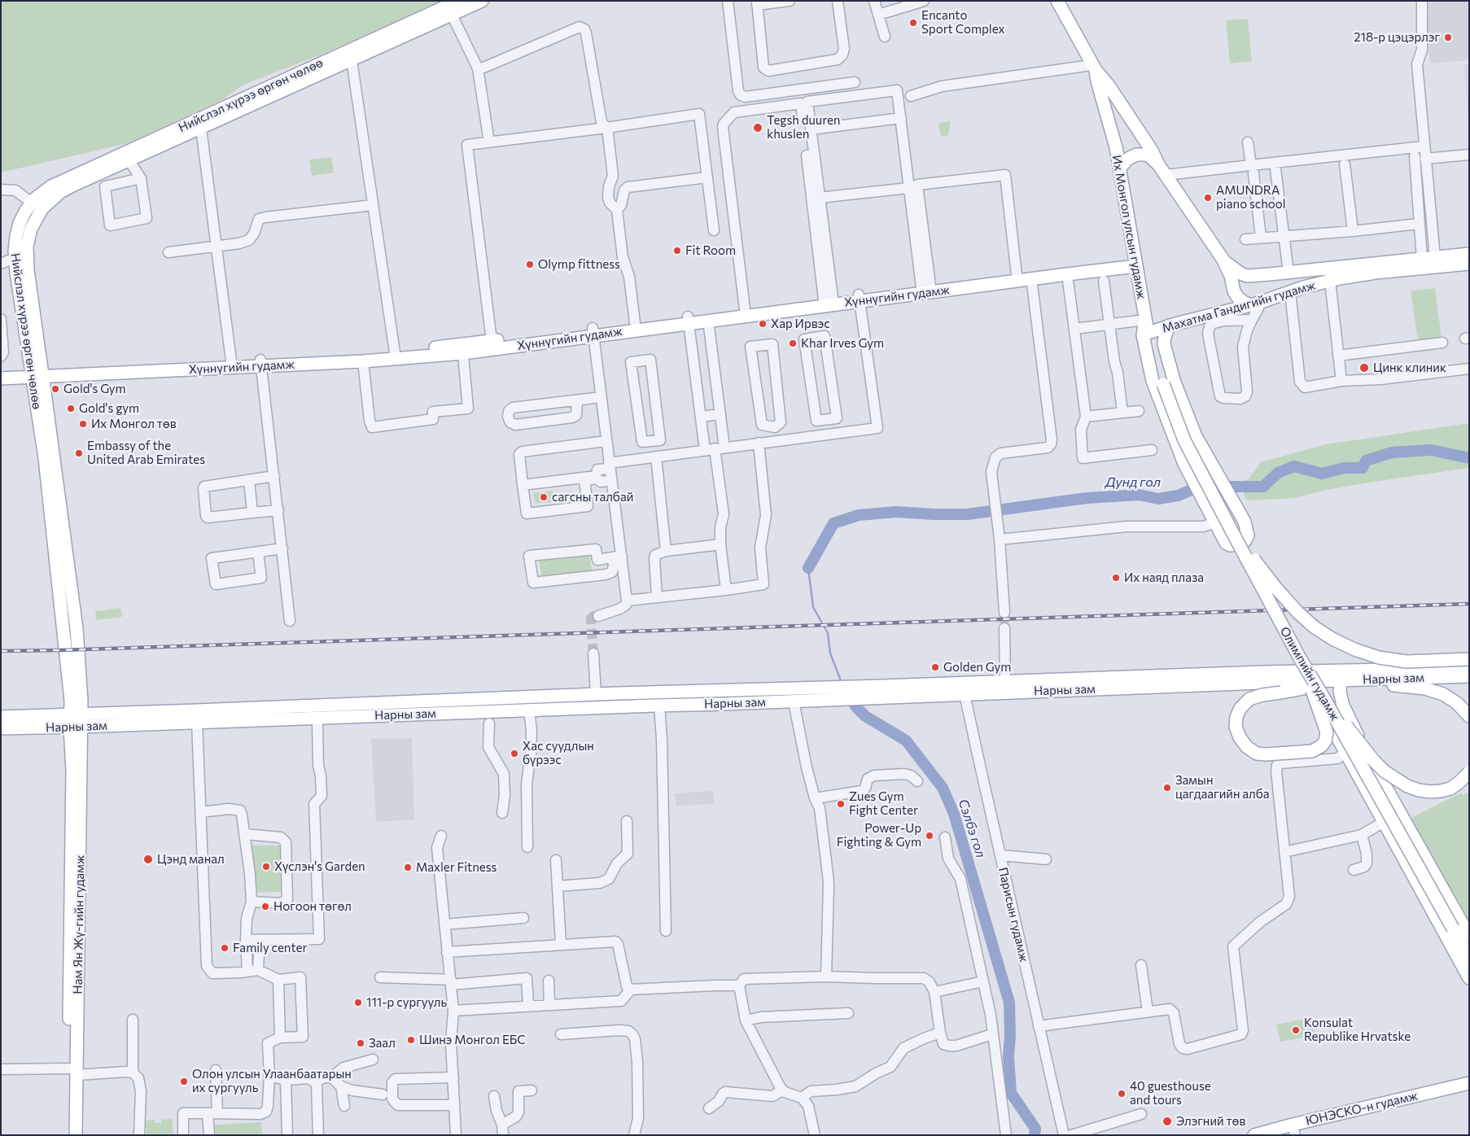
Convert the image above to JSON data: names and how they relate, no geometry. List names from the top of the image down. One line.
{"streets":{"main road":["Нийслэл хүрээ өргөн чөлөө","Их Монгол улсын гудамж","Хүннүгийн гудамж","Махатма Гандигийн гудамж","Олимпийн гудамж","Нарны зам","Нам Ян Жү-гийн гудамж","ЮНЭСКО-н гудамж"],"street":["Парисын гудамж"]},"crossings":[["Нийслэл хүрээ өргөн чөлөө","Хүннүгийн гудамж"],["Нийслэл хүрээ өргөн чөлөө","Нарны зам"],["Нийслэл хүрээ өргөн чөлөө","Нам Ян Жү-гийн гудамж"],["Их Монгол улсын гудамж","Хүннүгийн гудамж"],["Их Монгол улсын гудамж","Махатма Гандигийн гудамж"],["Их Монгол улсын гудамж","Олимпийн гудамж"],["Нарны зам","Парисын гудамж"],["Нарны зам","Нам Ян Жү-гийн гудамж"]],"water":["Дунд гол","Сэлбэ гол"],"places":["Encanto Sport Complex","218-р цэцэрлэг","Tegsh duuren khuslen","AMUNDRA piano school","Fit Room","Olymp fittness","Хар Ирвэс","Khar Irves Gym","Цинк клиник","Gold's Gym","Gold's gym","Их Монгол төв","Embassy of the United Arab Emirates","сагсны талбай","Их наяд плаза","Golden Gym","Хас суудлын бүрээс","Замын цагдаагийн алба","Zues Gym Fight Center","Power-Up Fighting & Gym","Цэнд манал","Хүслэн's Garden","Maxler Fitness","Ногоон төгөл","Family center","111-р сургууль","Konsulat Republike Hrvatske","Шинэ Монгол ЕБС","Заал","Олон улсын Улаанбаатарын их сургууль","40 guesthouse and tours","Элэгний төв"]}
